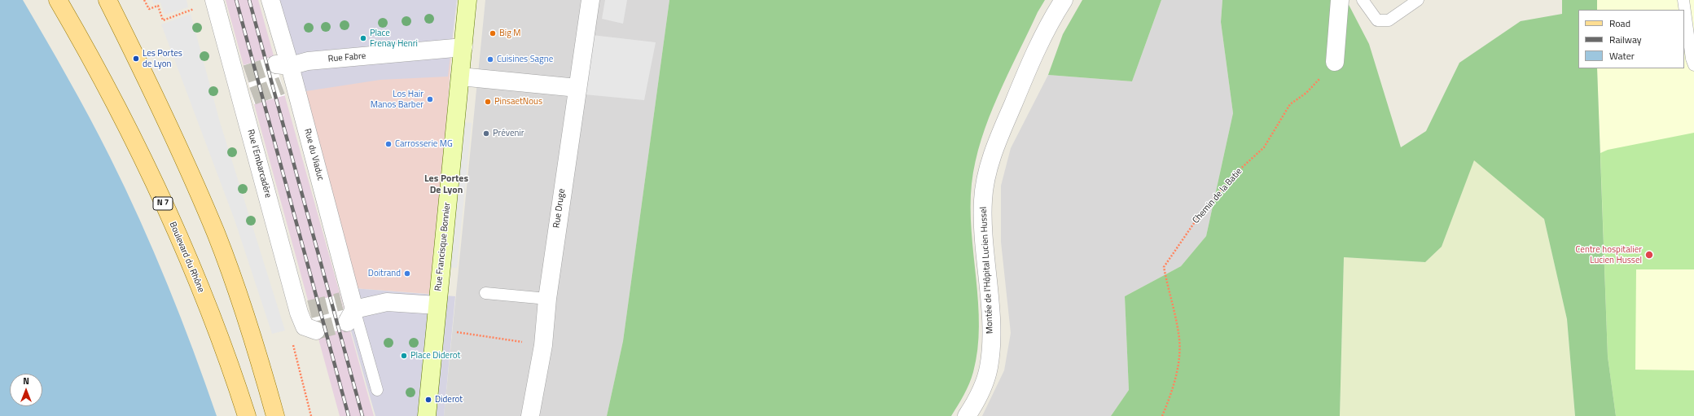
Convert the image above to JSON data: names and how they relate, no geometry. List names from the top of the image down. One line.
{"streets":{"main road":["N 7","Boulevard du Rhône"],"street":["Rue Fabre","Rue du Viaduc","Rue l'Embarcadère","Rue Druge","Rue Francisque Bonnier","Montée de l'Hôpital Lucien Hussel"],"path":["Chemin de la Batie"]},"crossings":[["Rue Fabre","Rue du Viaduc"],["Rue Fabre","Rue Francisque Bonnier"]],"districts":["Les Portes De Lyon"],"places":["Big M","Place Frenay Henri","Les Portes de Lyon","Cuisines Sagne","Los Hair Manos Barber","PinsaetNous","Prévenir","Carrosserie MG","Centre hospitalier Lucien Hussel","Doitrand","Place Diderot","Diderot"],"legend":["Road","Railway","Water"],"north":"top"}
